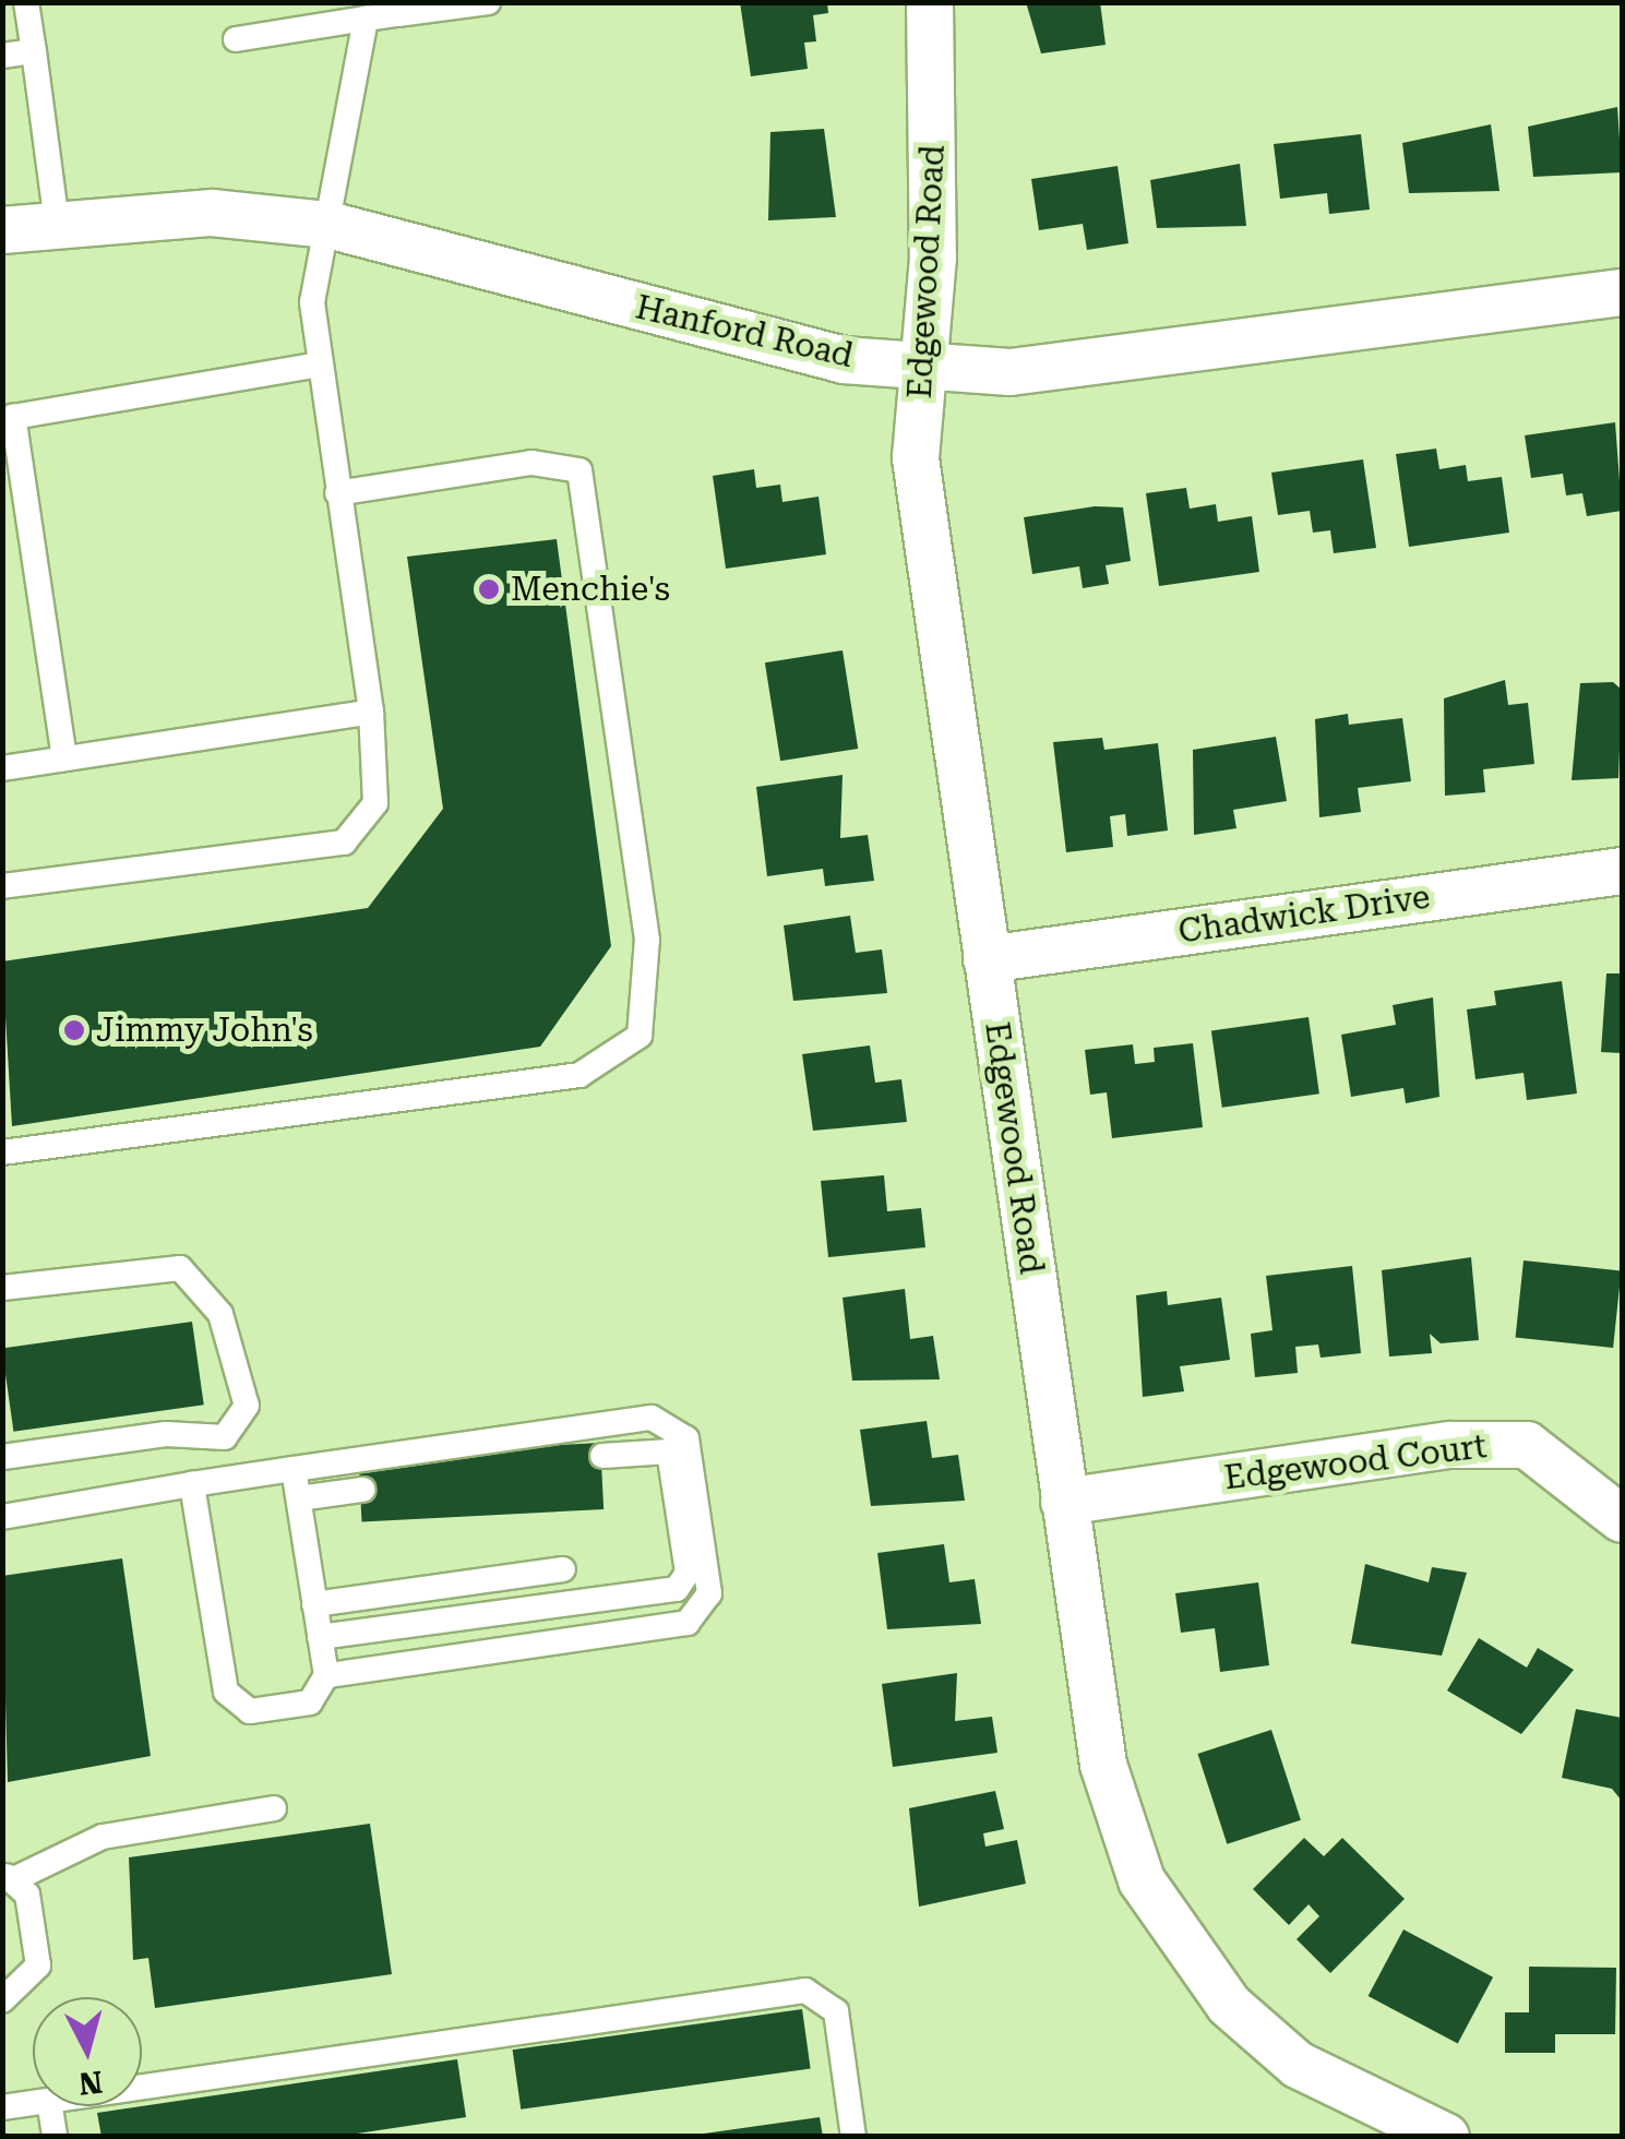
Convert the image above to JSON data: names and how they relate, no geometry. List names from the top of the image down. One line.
{"streets":{"street":["Edgewood Road","Hanford Road","Chadwick Drive","Edgewood Court"]},"crossings":[["Edgewood Road","Hanford Road"],["Edgewood Road","Chadwick Drive"],["Edgewood Road","Edgewood Court"]],"places":["Menchie's","Jimmy John's"],"north":"bottom"}
